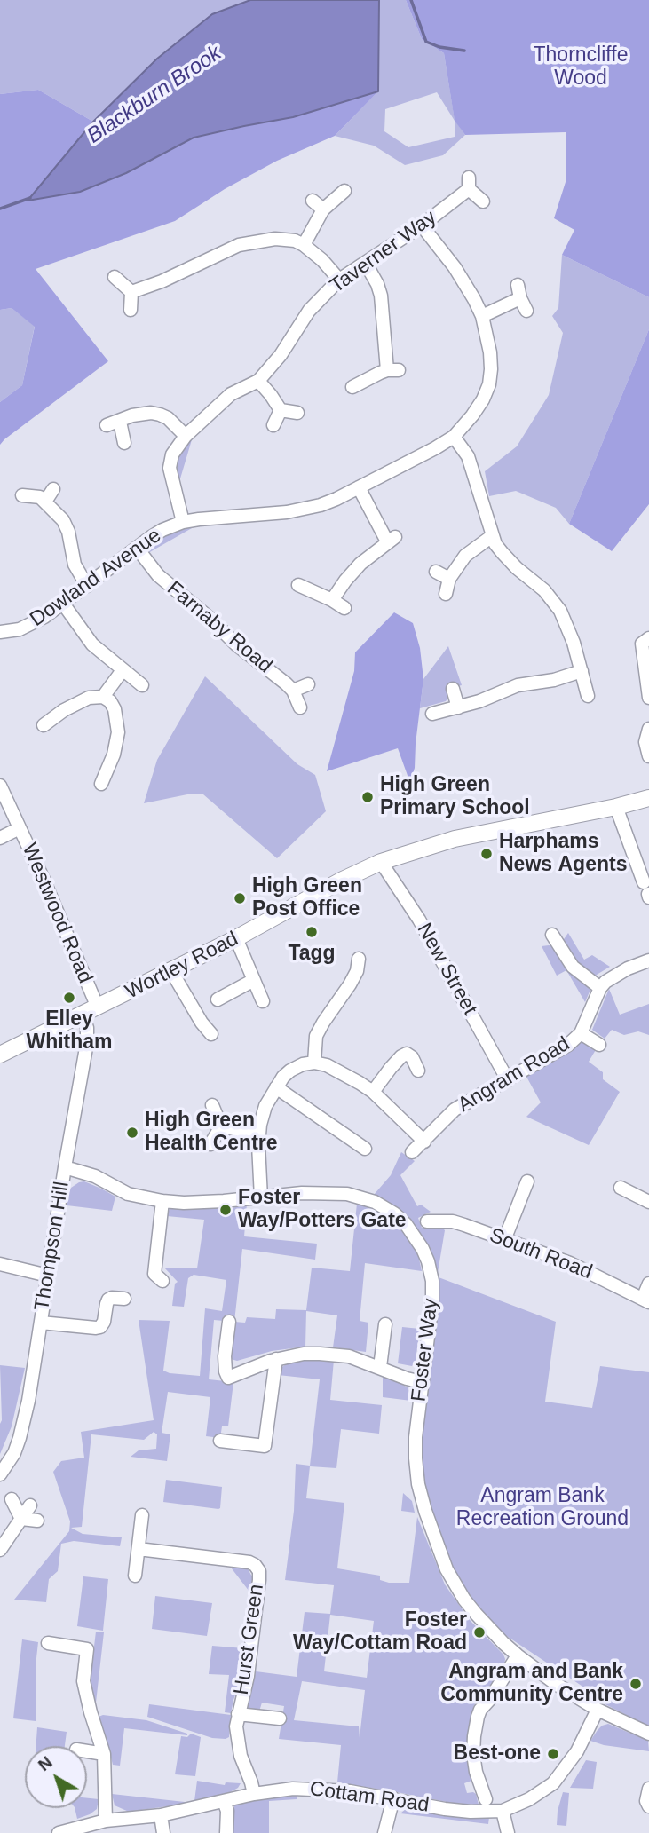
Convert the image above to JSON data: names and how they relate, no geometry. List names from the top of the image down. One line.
{"streets":{"street":["Taverner Way","Dowland Avenue","Farnaby Road","Westwood Road","Wortley Road","New Street","Angram Road","Thompson Hill","South Road","Foster Way","Hurst Green","Cottam Road"]},"crossings":[["Taverner Way","Dowland Avenue"],["Dowland Avenue","Farnaby Road"],["Westwood Road","Wortley Road"],["Wortley Road","New Street"],["Wortley Road","Thompson Hill"],["New Street","Angram Road"],["Thompson Hill","Foster Way"],["Foster Way","Cottam Road"],["Hurst Green","Cottam Road"]],"water":["Blackburn Brook"],"parks":["Thorncliffe Wood","Angram Bank Recreation Ground"],"places":["High Green Primary School","Harphams News Agents","High Green Post Office","Tagg","Elley Whitham","High Green Health Centre","Foster Way/Potters Gate","Foster Way/Cottam Road","Angram and Bank Community Centre","Best-one"],"north":"top left"}
